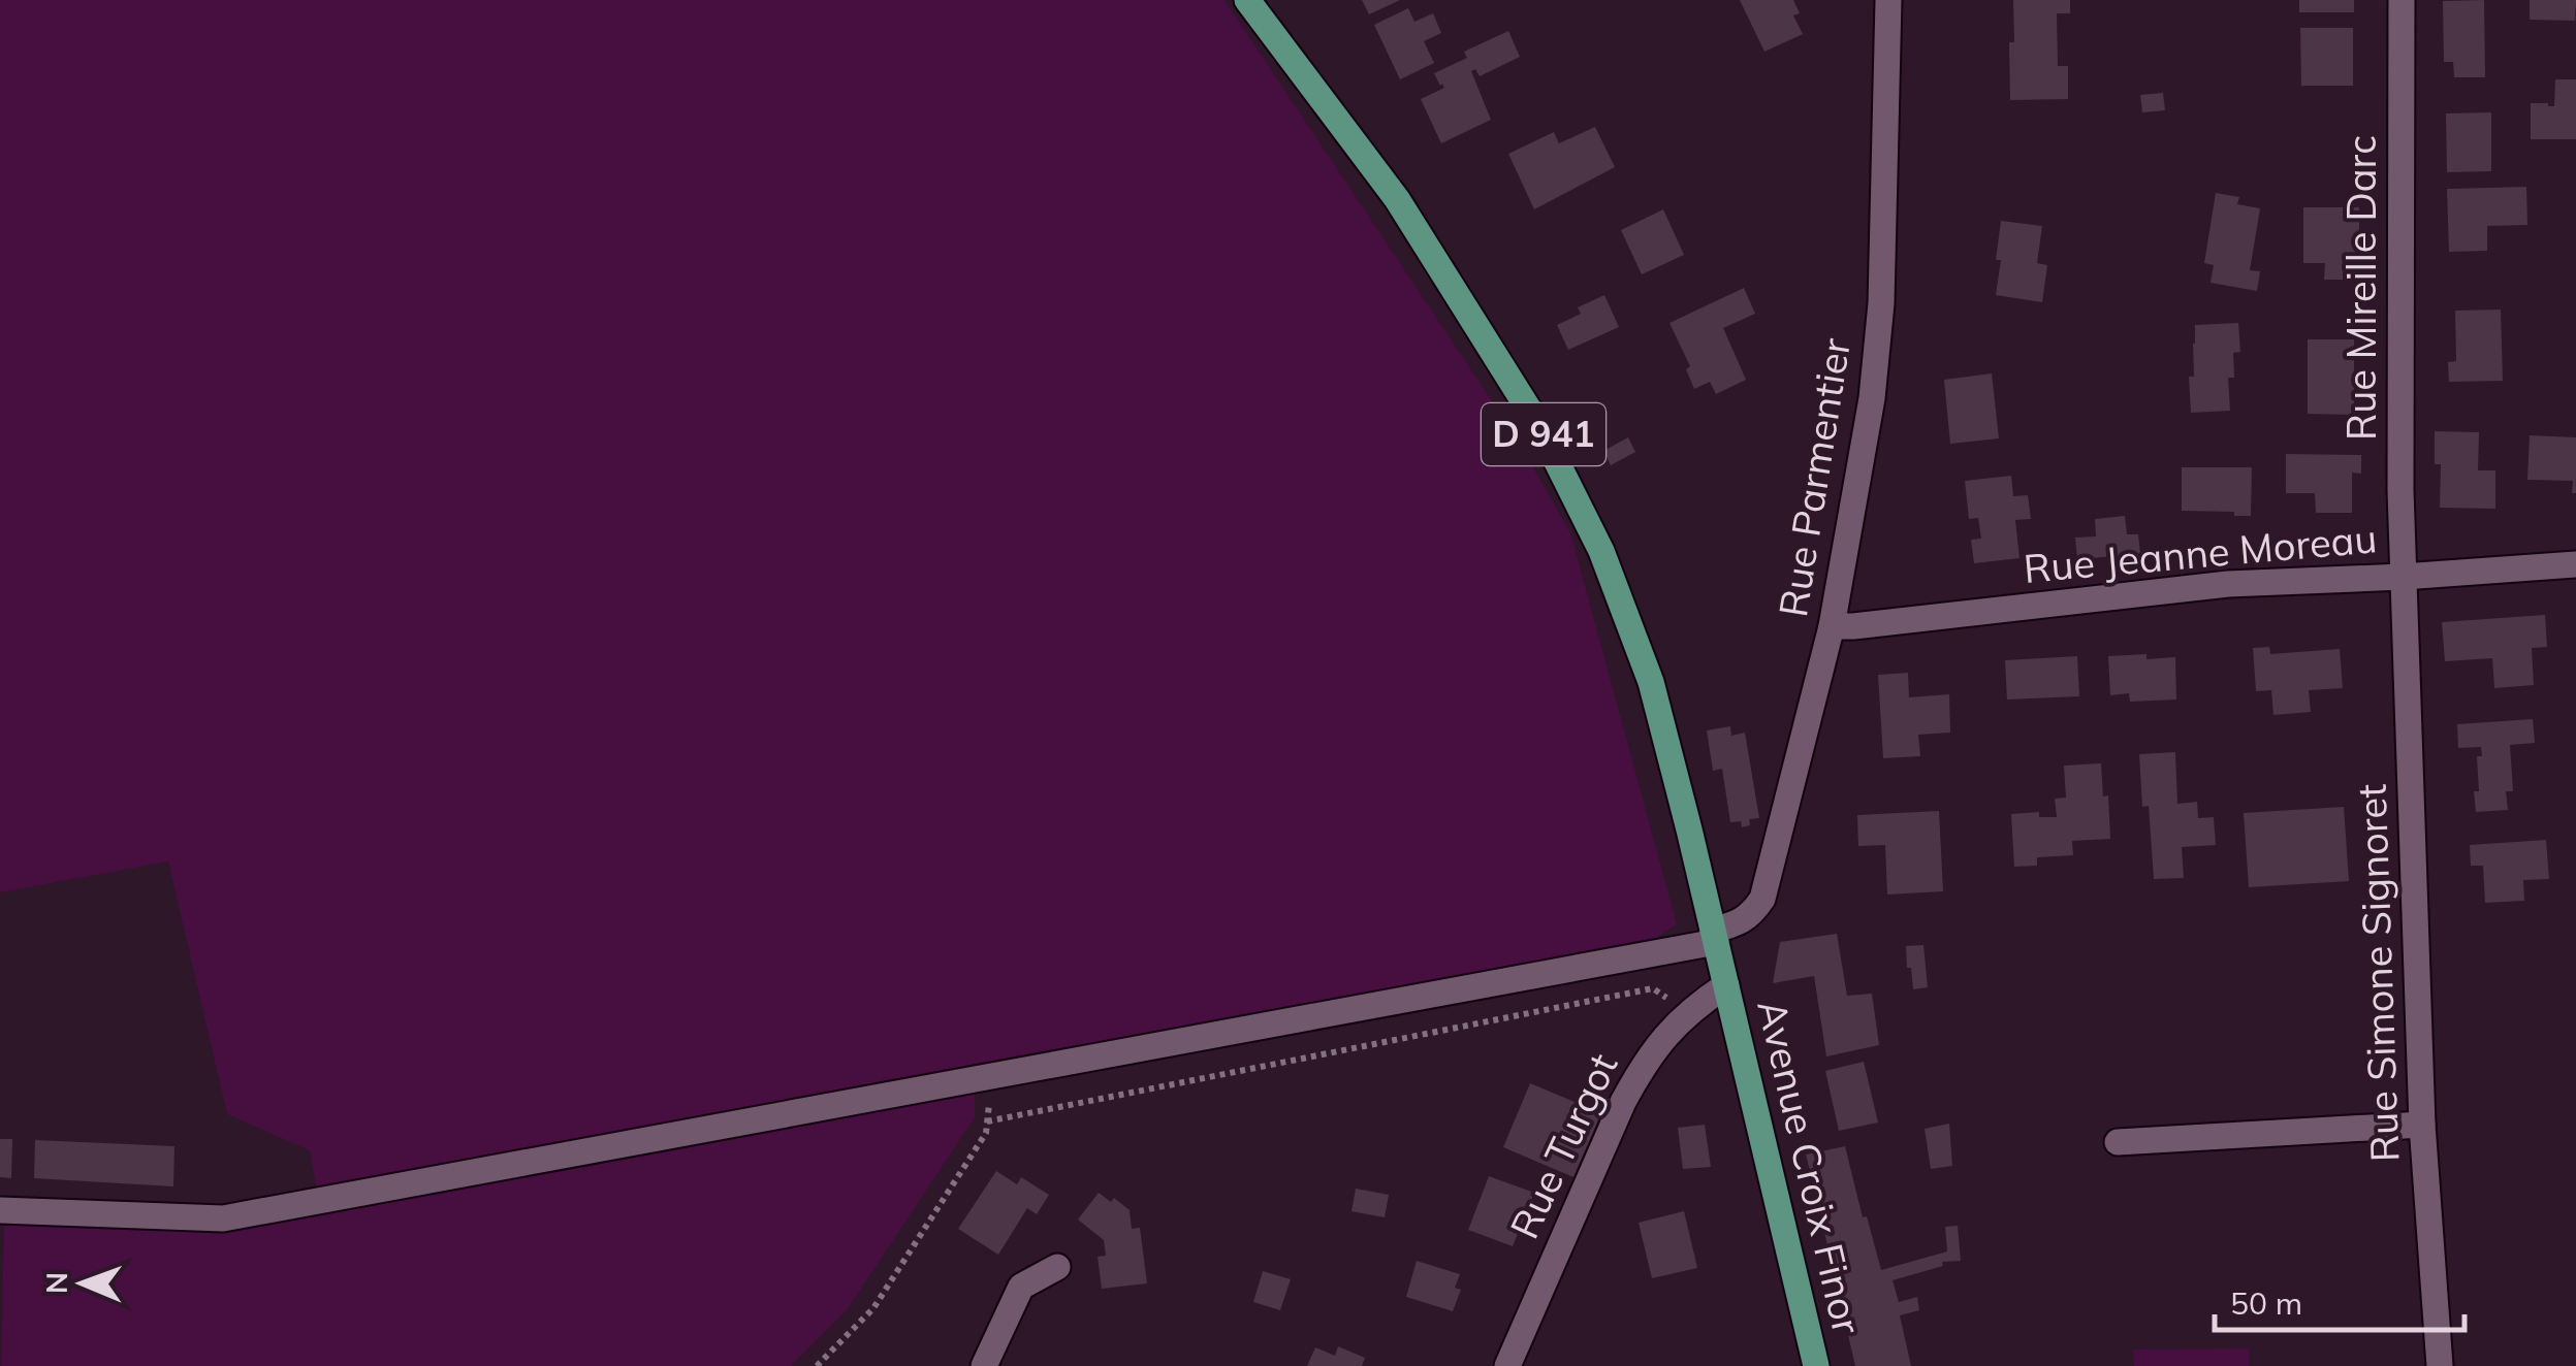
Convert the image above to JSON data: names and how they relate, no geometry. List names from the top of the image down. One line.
{"streets":{"main road":["D 941","Avenue Croix Finor"],"street":["Rue Mireille Darc","Rue Parmentier","Rue Jeanne Moreau","Rue Simone Signoret","Rue Turgot"]},"crossings":[["Rue Mireille Darc","Rue Jeanne Moreau"],["Rue Mireille Darc","Rue Simone Signoret"],["D 941","Rue Parmentier"],["D 941","Rue Turgot"],["D 941","Avenue Croix Finor"],["Rue Parmentier","Rue Jeanne Moreau"],["Rue Jeanne Moreau","Rue Simone Signoret"],["Rue Turgot","Avenue Croix Finor"]],"scale_bar":"50 m","north":"left"}
